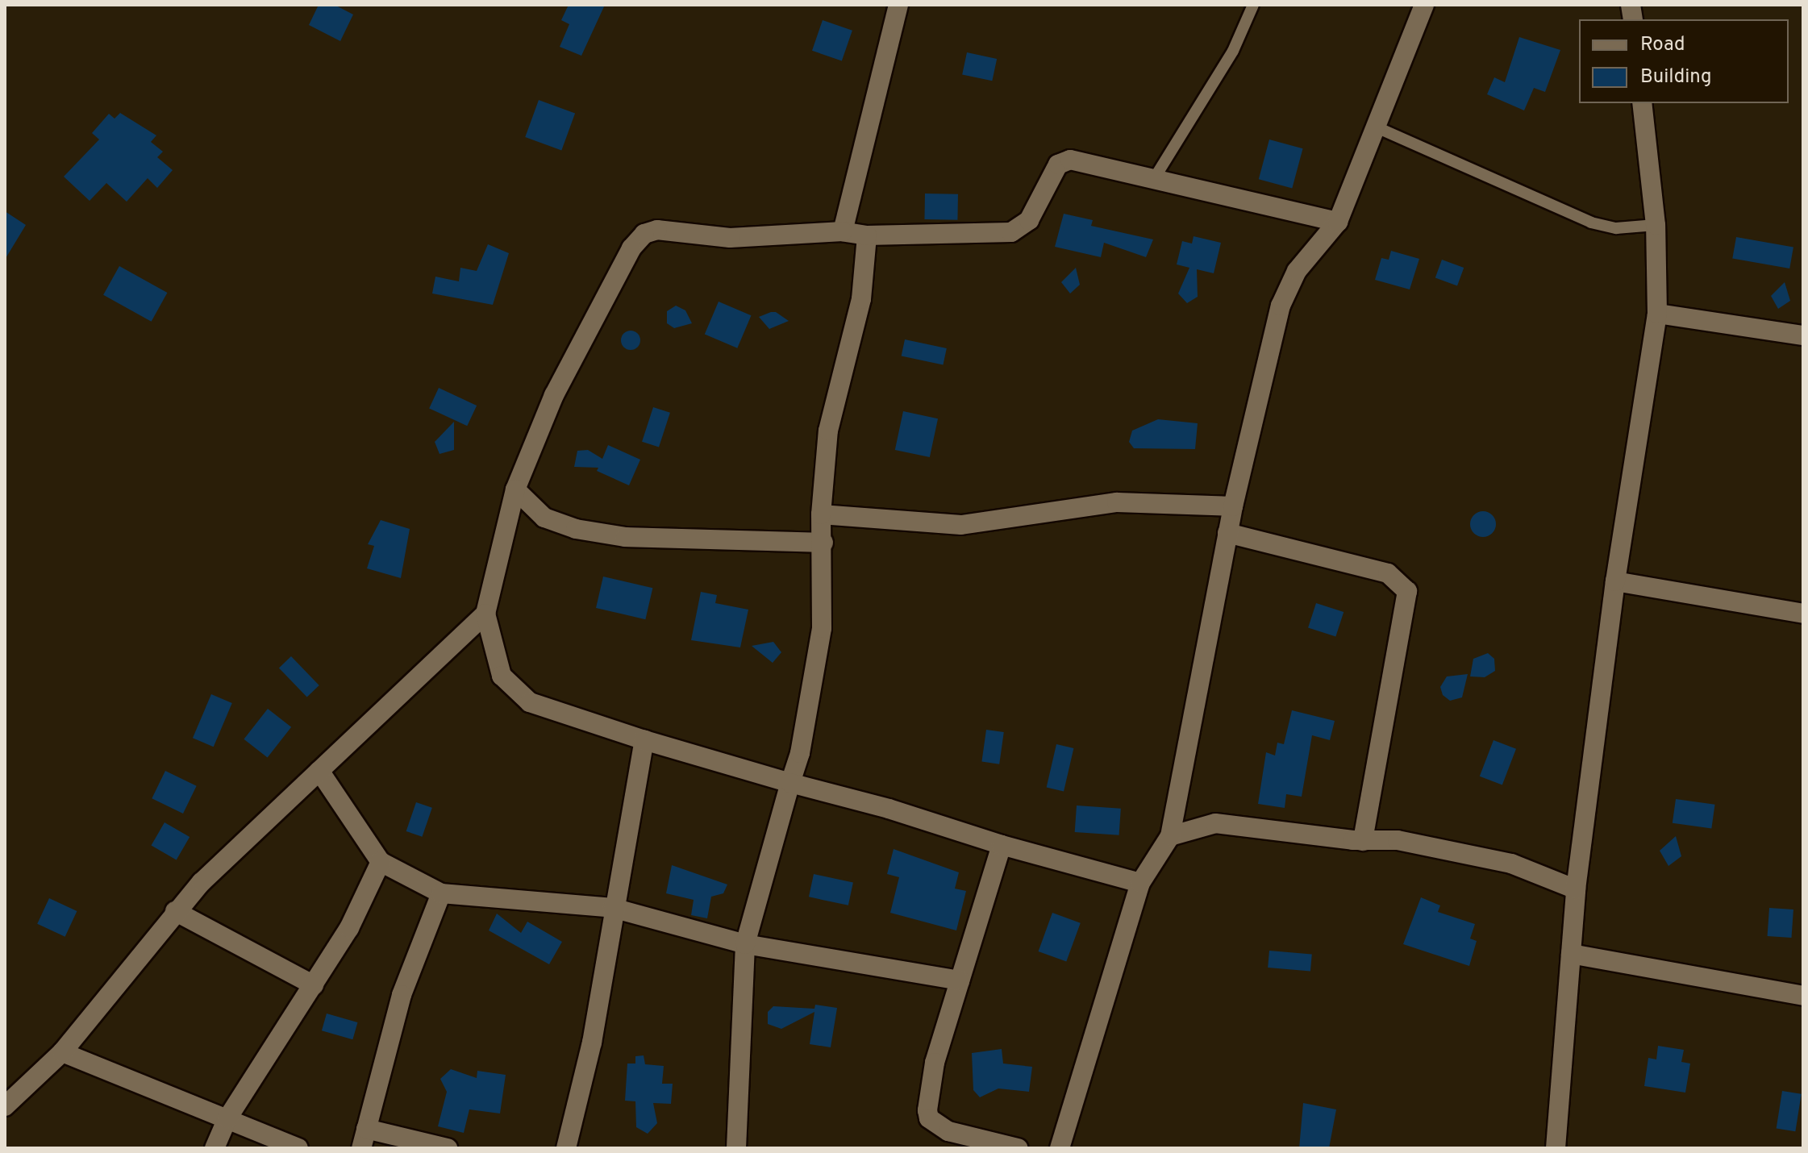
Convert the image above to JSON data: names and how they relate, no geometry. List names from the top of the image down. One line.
{"legend":["Road","Building"]}
